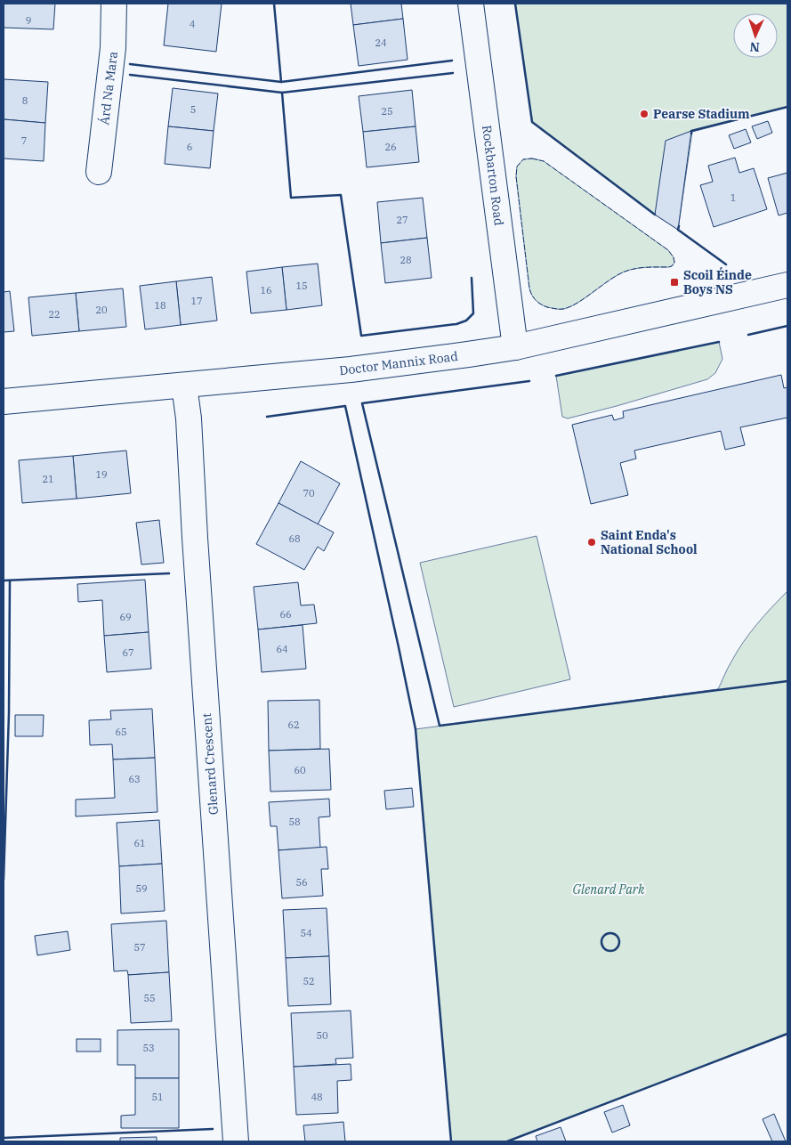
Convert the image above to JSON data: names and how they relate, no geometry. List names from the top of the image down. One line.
{"streets":{"street":["Árd Na Mara","Rockbarton Road","Doctor Mannix Road","Glenard Crescent"]},"crossings":[["Rockbarton Road","Doctor Mannix Road"],["Doctor Mannix Road","Glenard Crescent"]],"parks":["Glenard Park"],"places":{"other":["Pearse Stadium","Saint Enda's National School"],"transit":["Scoil Éinde Boys NS"]},"house_numbers":["9","4","24","8","5","25","7","6","26","1","27","28","15","16","17","18","20","22","19","21","70","68","66","69","64","67","62","65","60","63","58","61","56","59","54","57","52","55","50","53","51","48"],"north":"bottom"}
